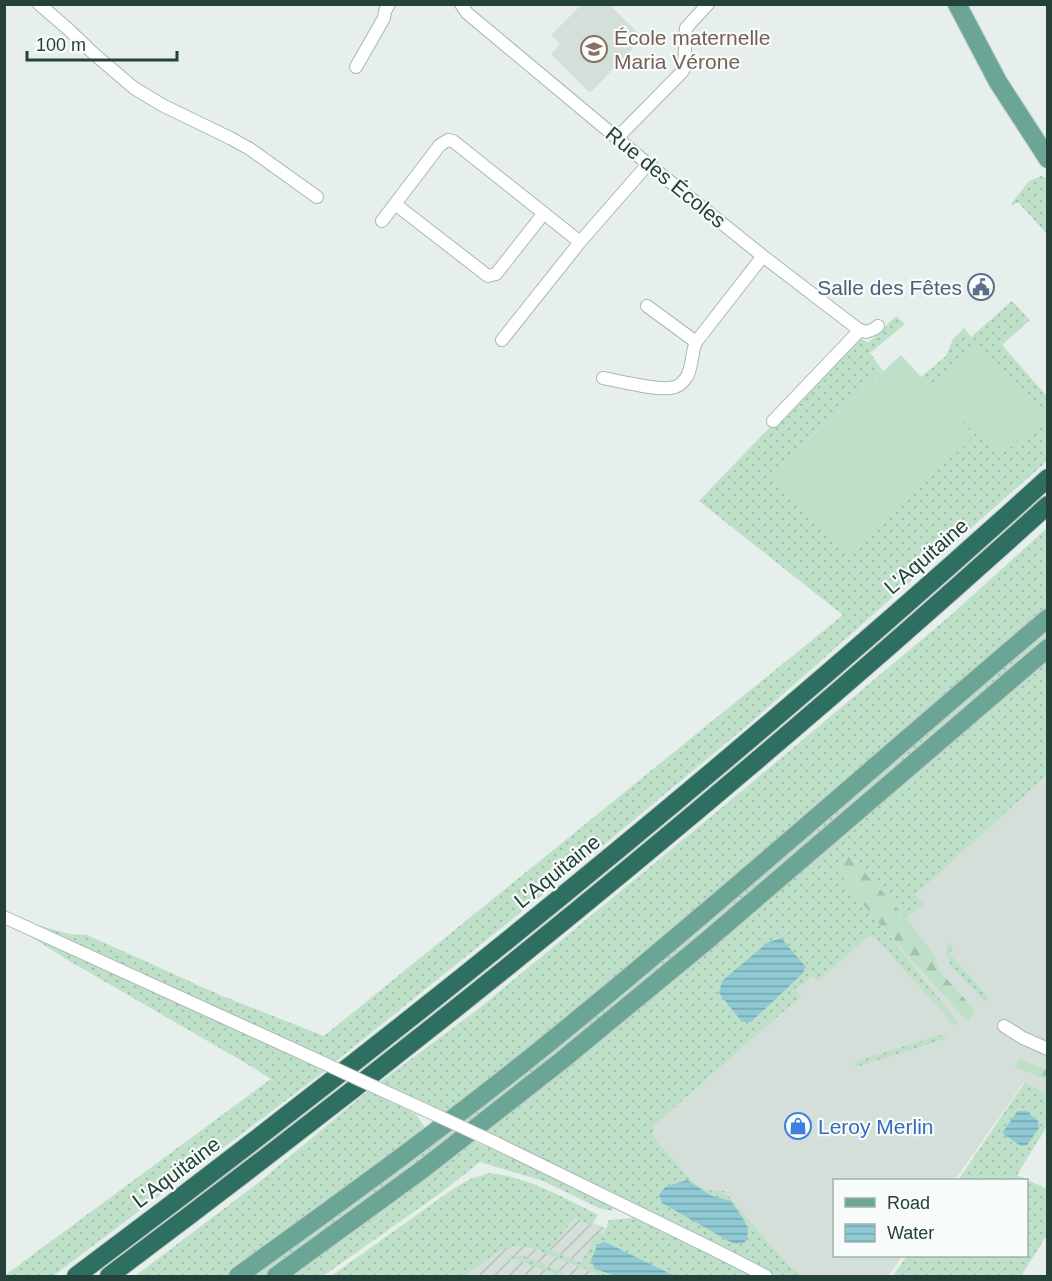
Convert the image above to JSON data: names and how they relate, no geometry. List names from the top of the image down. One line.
{"streets":{"highway":["L'Aquitaine"],"street":["Rue des Écoles"]},"places":{"school or university":["École maternelle Maria Vérone"],"public building":["Salle des Fêtes"],"shop":["Leroy Merlin"]},"legend":["Road","Water"],"scale_bar":"100 m"}
